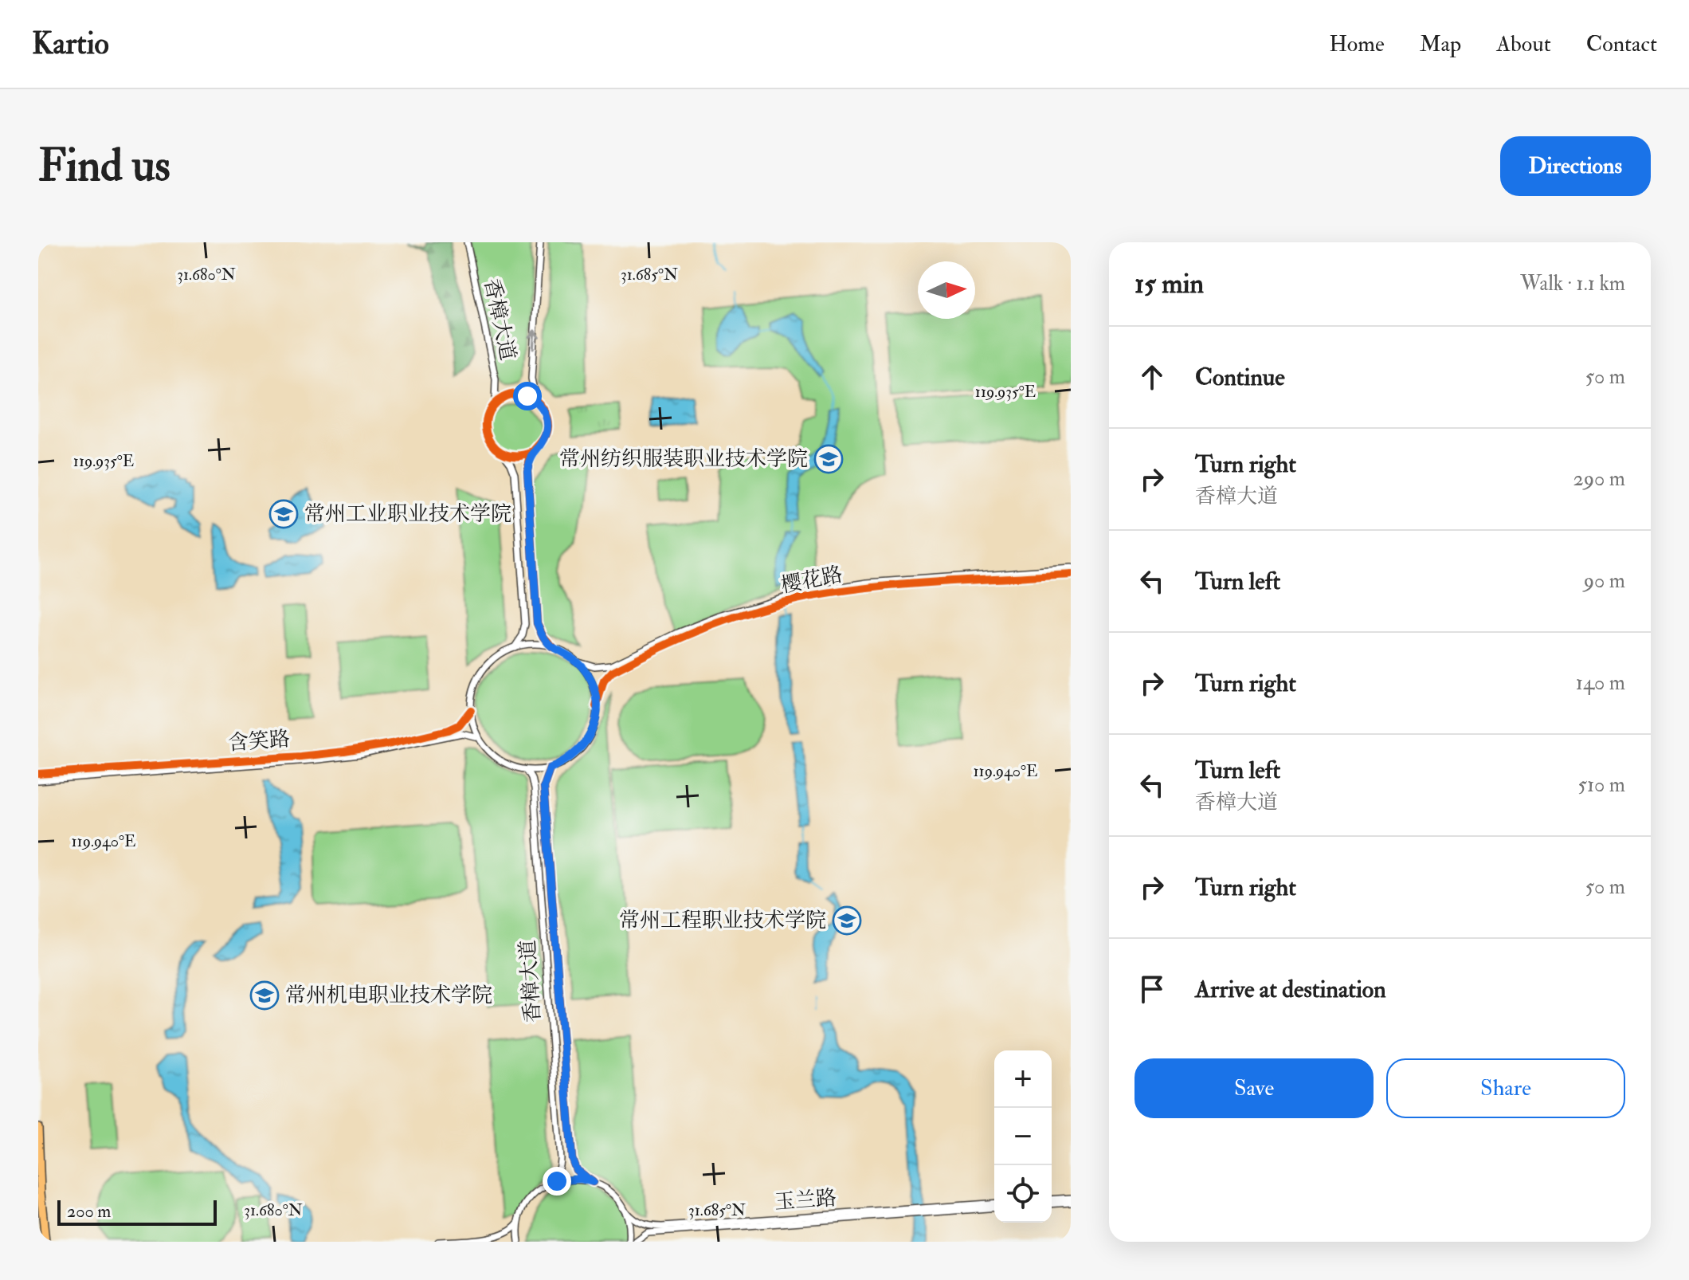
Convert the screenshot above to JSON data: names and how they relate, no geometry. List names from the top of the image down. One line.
{"streets":{"street":["香樟大道","樱花路","含笑路","玉兰路"]},"crossings":[["香樟大道","樱花路"],["香樟大道","含笑路"],["香樟大道","玉兰路"],["樱花路","含笑路"]],"places":{"school or university":["常州纺织服装职业技术学院","常州工业职业技术学院","常州工程职业技术学院","常州机电职业技术学院"]},"scale_bar":"200 m","north":"right","page":{"header":"Kartio","nav":["Home","Map","About","Contact"],"buttons":["Directions",["Save","Share"]],"title":"Find us","heading":["15 min","Walk · 1.1 km"],"list":[["Continue","50 m"],["Turn right","香樟大道","290 m"],["Turn left","90 m"],["Turn right","140 m"],["Turn left","香樟大道","510 m"],["Turn right","50 m"],"Arrive at destination"],"map_buttons":["+","−"],"scale":"200 m"},"coordinates":["31.680°N","31.685°N","119.935°E","119.940°E"]}
